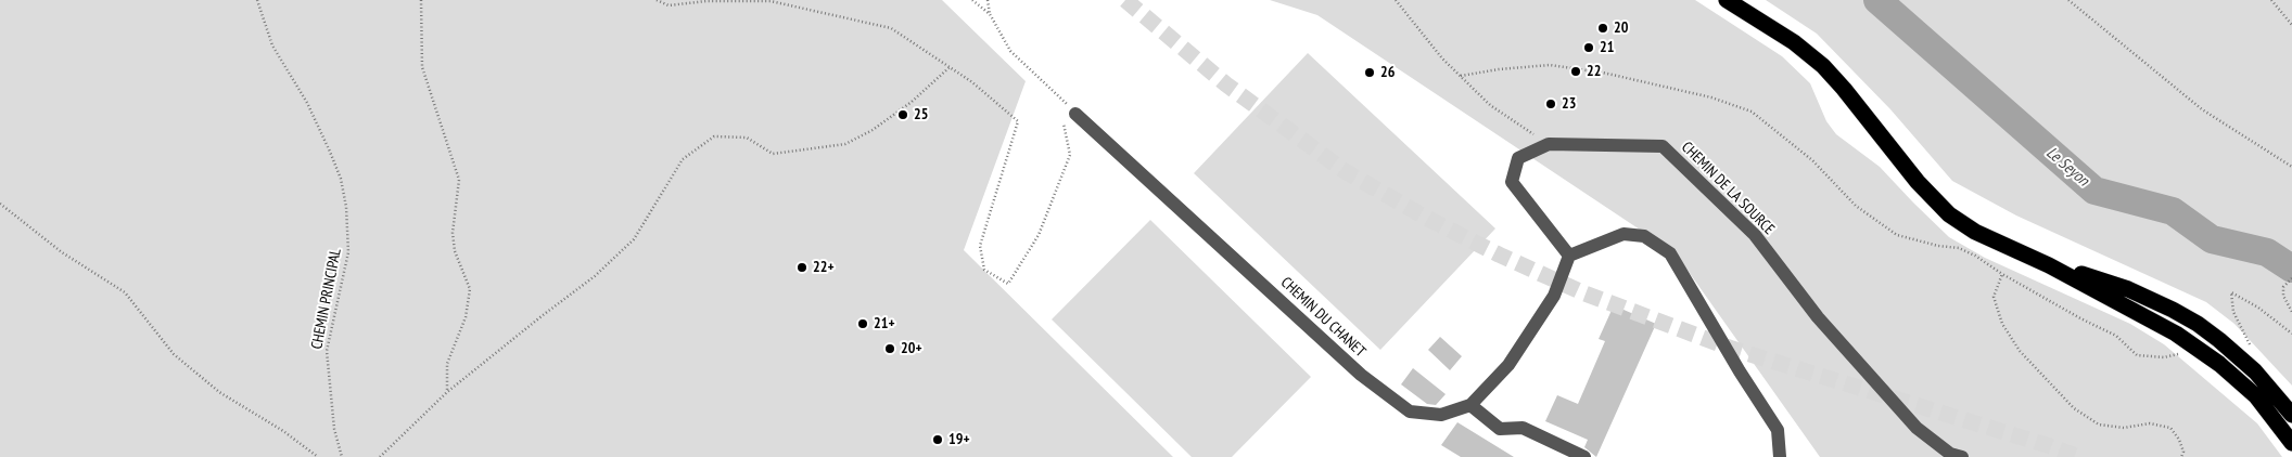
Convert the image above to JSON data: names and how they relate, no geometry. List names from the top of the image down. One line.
{"streets":{"street":["CHEMIN DE LA SOURCE","CHEMIN DU CHANET"],"path":["CHEMIN PRINCIPAL"]},"water":["Le Seyon"],"places":["20","21","22","26","23","25","22+","21+","20+","19+"]}
